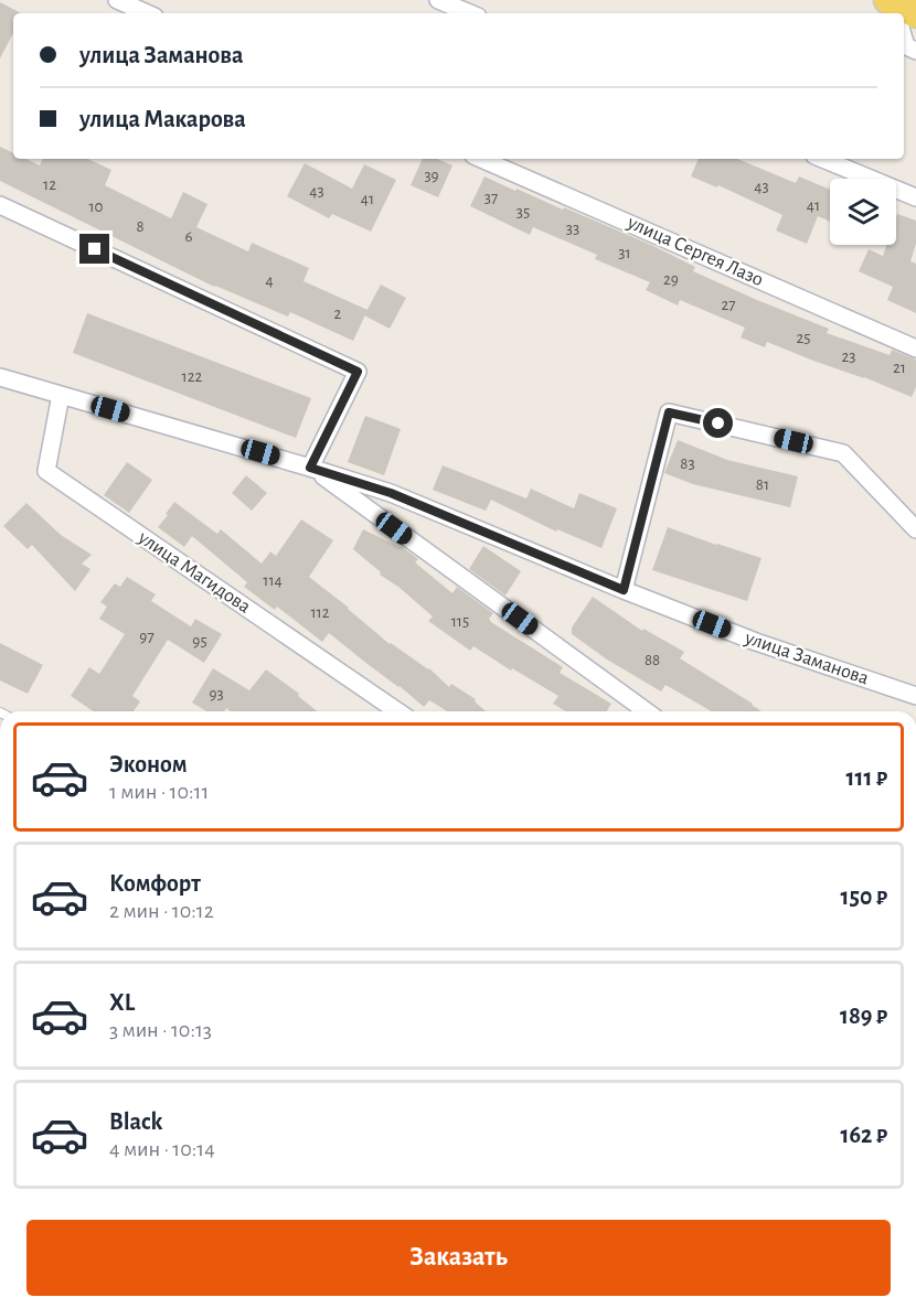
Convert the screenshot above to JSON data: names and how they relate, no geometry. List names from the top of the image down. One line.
{"streets":{"street":["улица Сергея Лазо","улица Магидова","улица Заманова"]},"house_numbers":["39","12","43","43","37","41","41","10","35","8","33","6","31","29","4","27","2","25","23","21","122","83","81","114","112","115","97","95","88","93"],"page":{"banner":["улица Заманова","улица Макарова"],"list":[{"name":"Эконом","note":"1 мин · 10:11","value":"111 ₽"},{"name":"Комфорт","note":"2 мин · 10:12","value":"150 ₽"},{"name":"XL","note":"3 мин · 10:13","value":"189 ₽"},{"name":"Black","note":"4 мин · 10:14","value":"162 ₽"}],"buttons":"Заказать"}}
